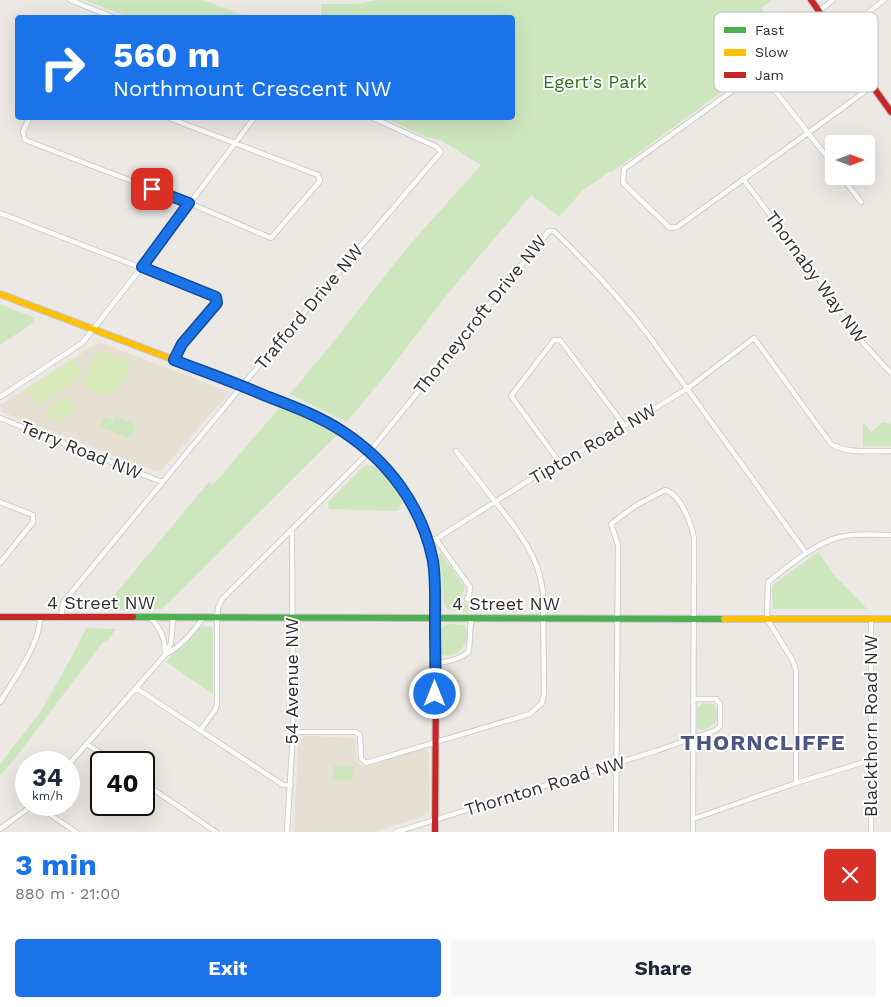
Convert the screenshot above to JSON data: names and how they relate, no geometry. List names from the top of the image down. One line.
{"streets":{"street":["Thornaby Way NW","Trafford Drive NW","Thorneycroft Drive NW","Tipton Road NW","Terry Road NW","4 Street NW","54 Avenue NW","Blackthorn Road NW","Thornton Road NW"]},"crossings":[["Trafford Drive NW","Terry Road NW"],["Trafford Drive NW","4 Street NW"],["Thorneycroft Drive NW","Tipton Road NW"],["Thorneycroft Drive NW","4 Street NW"],["Thorneycroft Drive NW","54 Avenue NW"],["4 Street NW","54 Avenue NW"],["4 Street NW","Blackthorn Road NW"]],"districts":["THORNCLIFFE"],"parks":["Egert's Park"],"legend":["Fast","Slow","Jam"],"north":"right","page":{"turn":["560 m","Northmount Crescent NW"],"speed":"34 km/h","limit":"40","heading":["3 min","880 m · 21:00"],"buttons":["Exit","Share"]}}
